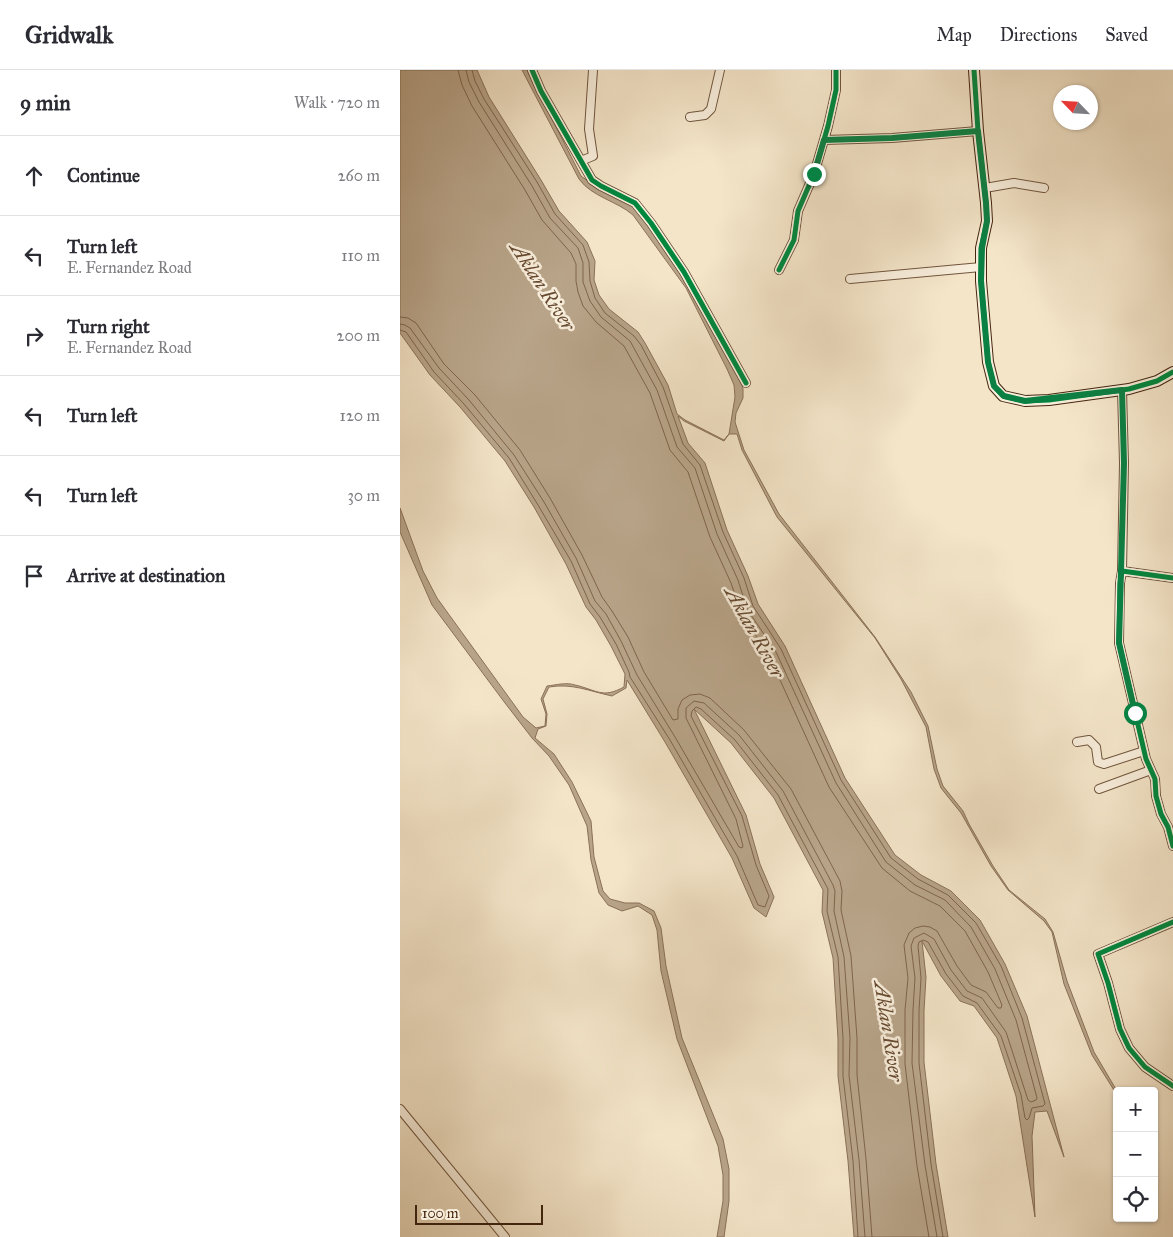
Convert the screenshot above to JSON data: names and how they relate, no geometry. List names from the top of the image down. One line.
{"water":["Aklan River"],"scale_bar":"100 m","north":"top left","page":{"header":"Gridwalk","nav":["Map","Directions","Saved"],"heading":["9 min","Walk · 720 m"],"list":[["Continue","260 m"],["Turn left","E. Fernandez Road","110 m"],["Turn right","E. Fernandez Road","200 m"],["Turn left","120 m"],["Turn left","30 m"],"Arrive at destination"],"map_buttons":["+","−"],"scale":"100 m"}}
